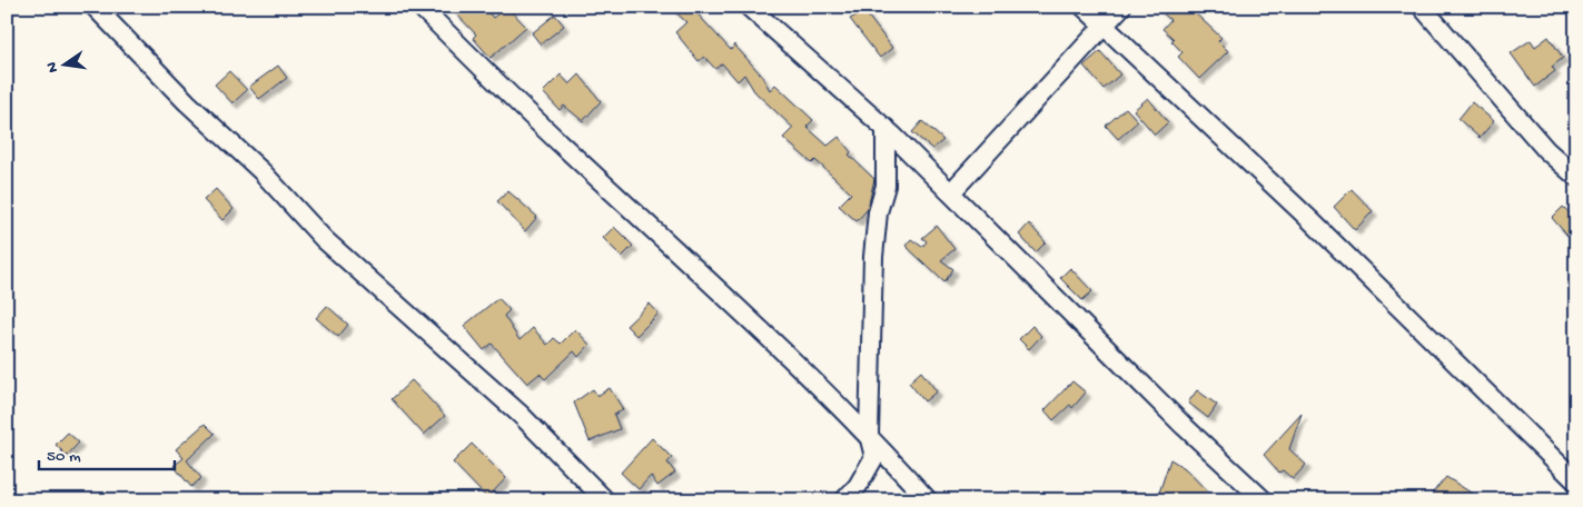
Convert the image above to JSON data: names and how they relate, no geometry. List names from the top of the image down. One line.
{"scale_bar":"50 m","north":"left"}
